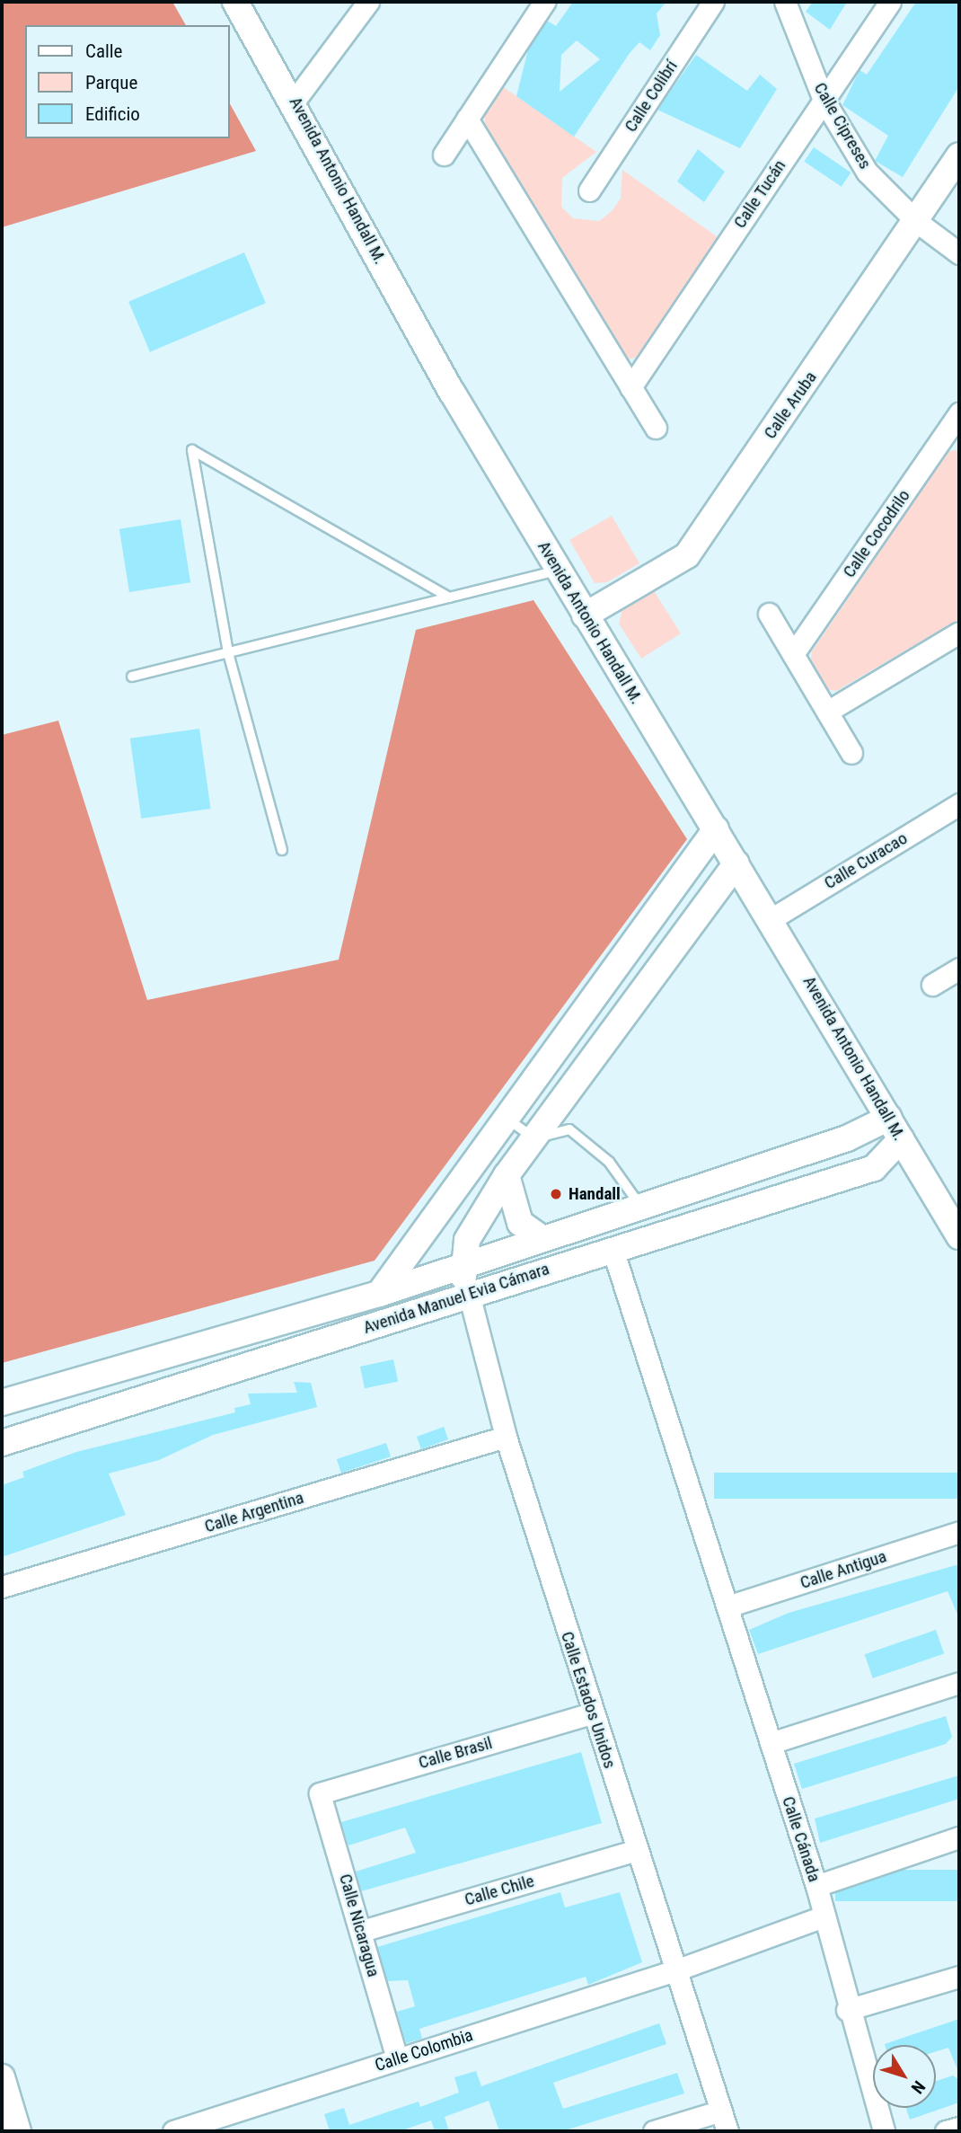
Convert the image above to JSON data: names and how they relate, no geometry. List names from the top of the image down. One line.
{"streets":{"street":["Calle Colibrí","Calle Cipreses","Avenida Antonio Handall M.","Calle Tucán","Calle Aruba","Calle Cocodrilo","Calle Curacao","Avenida Manuel Evia Cámara","Calle Argentina","Calle Antigua","Calle Estados Unidos","Calle Brasil","Calle Cánada","Calle Chile","Calle Nicaragua","Calle Colombia"]},"crossings":[["Calle Cipreses","Calle Tucán"],["Calle Cipreses","Calle Aruba"],["Avenida Antonio Handall M.","Calle Aruba"],["Avenida Antonio Handall M.","Calle Curacao"],["Avenida Antonio Handall M.","Avenida Manuel Evia Cámara"],["Avenida Manuel Evia Cámara","Calle Estados Unidos"],["Avenida Manuel Evia Cámara","Calle Cánada"],["Calle Argentina","Calle Estados Unidos"],["Calle Antigua","Calle Cánada"],["Calle Estados Unidos","Calle Brasil"],["Calle Estados Unidos","Calle Chile"],["Calle Estados Unidos","Calle Colombia"],["Calle Brasil","Calle Nicaragua"],["Calle Cánada","Calle Colombia"],["Calle Chile","Calle Nicaragua"],["Calle Nicaragua","Calle Colombia"]],"places":["Handall"],"legend":["Calle","Parque","Edificio"],"north":"bottom right"}
